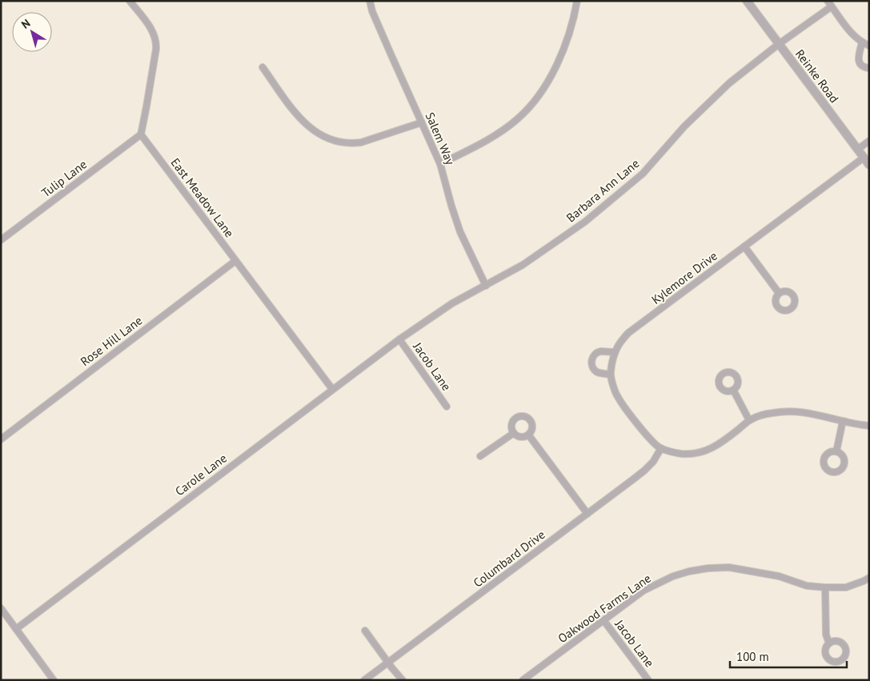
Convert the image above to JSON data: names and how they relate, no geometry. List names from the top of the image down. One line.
{"streets":{"street":["Reinke Road","Salem Way","Tulip Lane","Barbara Ann Lane","East Meadow Lane","Kylemore Drive","Rose Hill Lane","Jacob Lane","Carole Lane","Columbard Drive","Oakwood Farms Lane"]},"crossings":[["Reinke Road","Barbara Ann Lane"],["Reinke Road","Kylemore Drive"],["Salem Way","Barbara Ann Lane"],["Tulip Lane","East Meadow Lane"],["Barbara Ann Lane","Jacob Lane"],["Barbara Ann Lane","Carole Lane"],["East Meadow Lane","Rose Hill Lane"],["East Meadow Lane","Carole Lane"],["Kylemore Drive","Columbard Drive"],["Jacob Lane","Carole Lane"],["Jacob Lane","Oakwood Farms Lane"]],"scale_bar":"100 m","north":"top left"}
